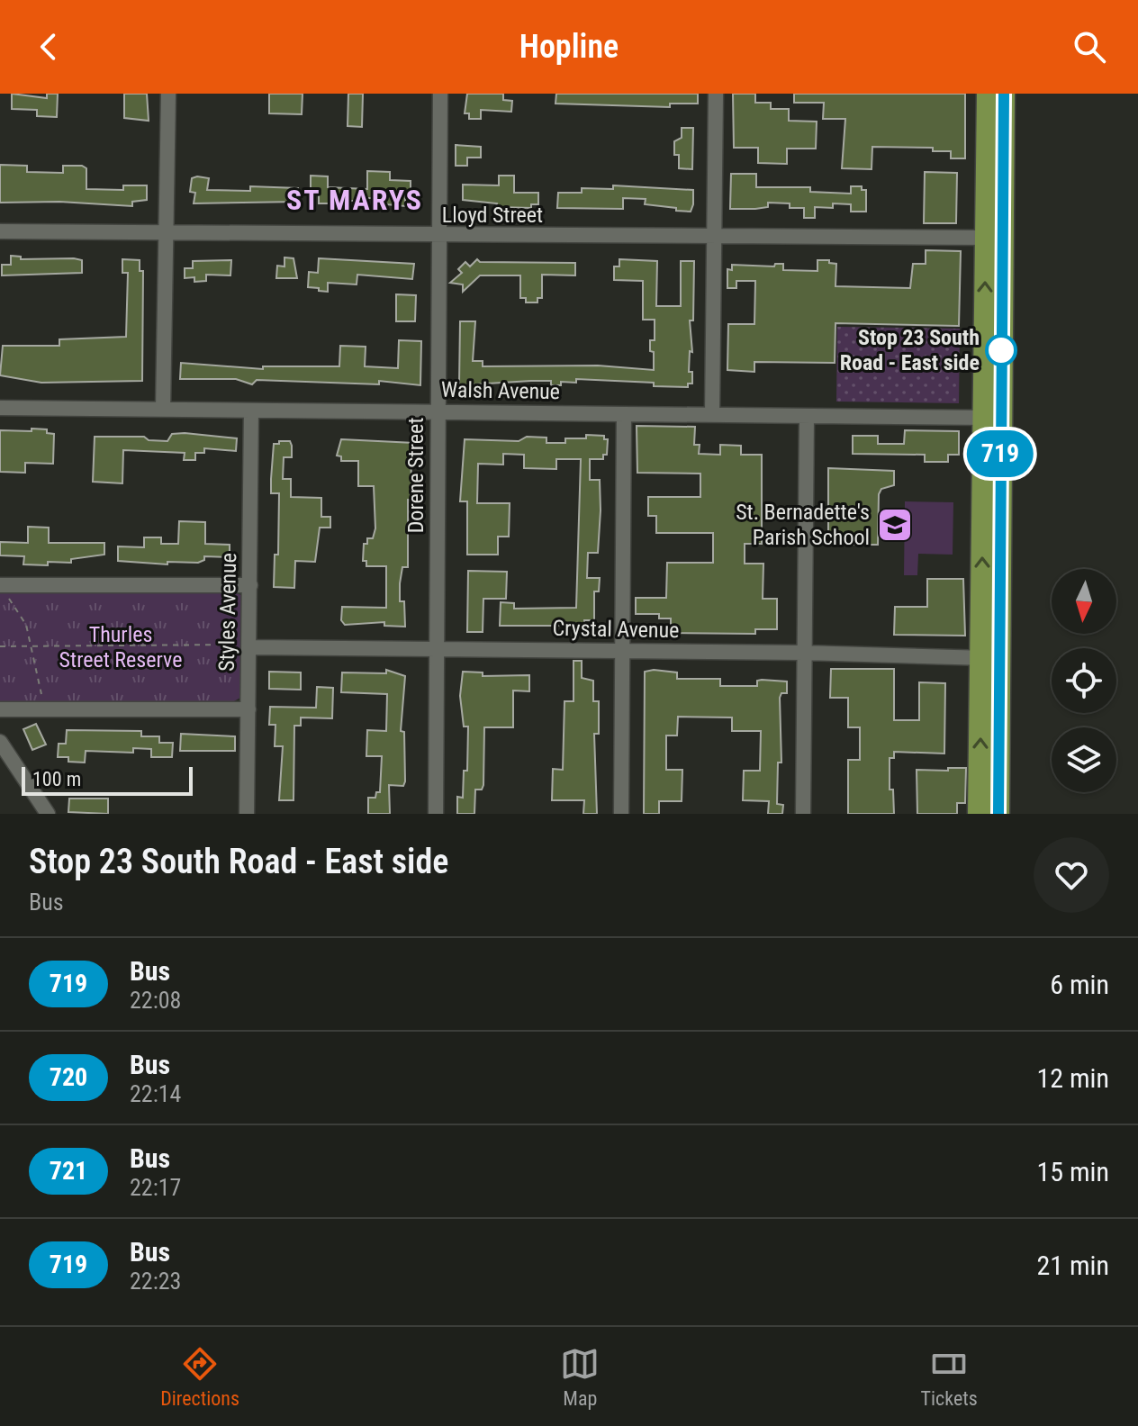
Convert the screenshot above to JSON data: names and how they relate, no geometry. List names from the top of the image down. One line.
{"streets":{"street":["Lloyd Street","Walsh Avenue","Dorene Street","Styles Avenue","Crystal Avenue"]},"crossings":[["Lloyd Street","Dorene Street"],["Walsh Avenue","Dorene Street"],["Walsh Avenue","Styles Avenue"],["Dorene Street","Crystal Avenue"],["Styles Avenue","Crystal Avenue"]],"districts":["ST MARYS"],"parks":["Thurles Street Reserve"],"places":{"other":["Stop 23 South Road - East side"],"school or university":["St. Bernadette's Parish School"]},"lines":["bus line 719"],"scale_bar":"100 m","north":"bottom","page":{"header":"Hopline","on_map":"719","scale":"100 m","heading":["Stop 23 South Road - East side","Bus"],"list":[{"mark":"719","name":"Bus","note":"22:08","value":"6 min"},{"mark":"720","name":"Bus","note":"22:14","value":"12 min"},{"mark":"721","name":"Bus","note":"22:17","value":"15 min"},{"mark":"719","name":"Bus","note":"22:23","value":"21 min"}],"tabs":["Directions","Map","Tickets"]}}
